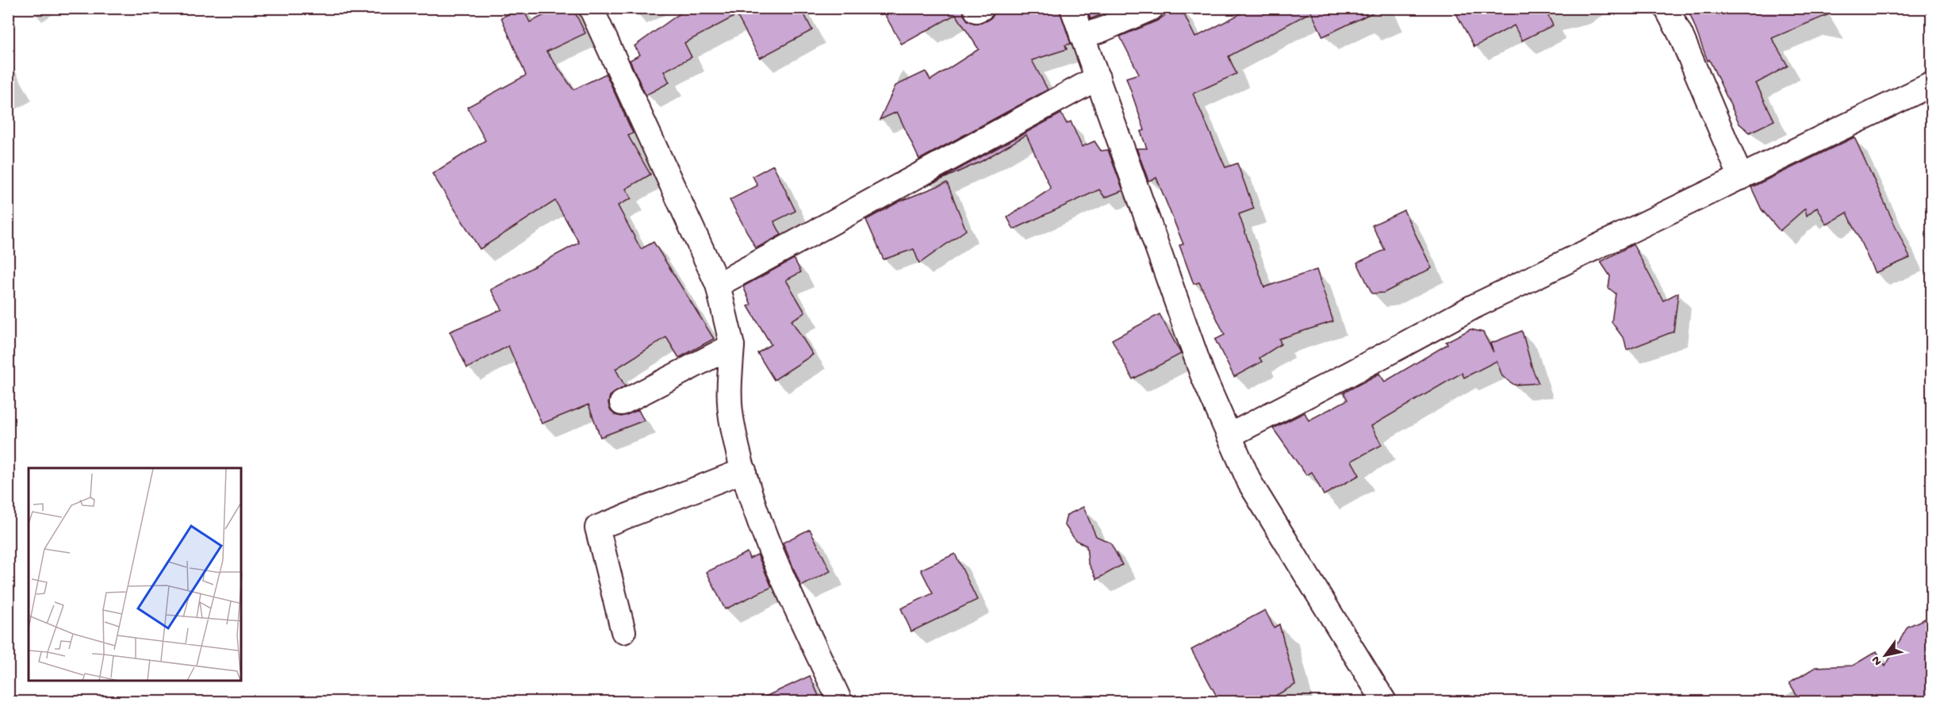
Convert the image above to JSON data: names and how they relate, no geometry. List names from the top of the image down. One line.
{"north":"bottom left"}
